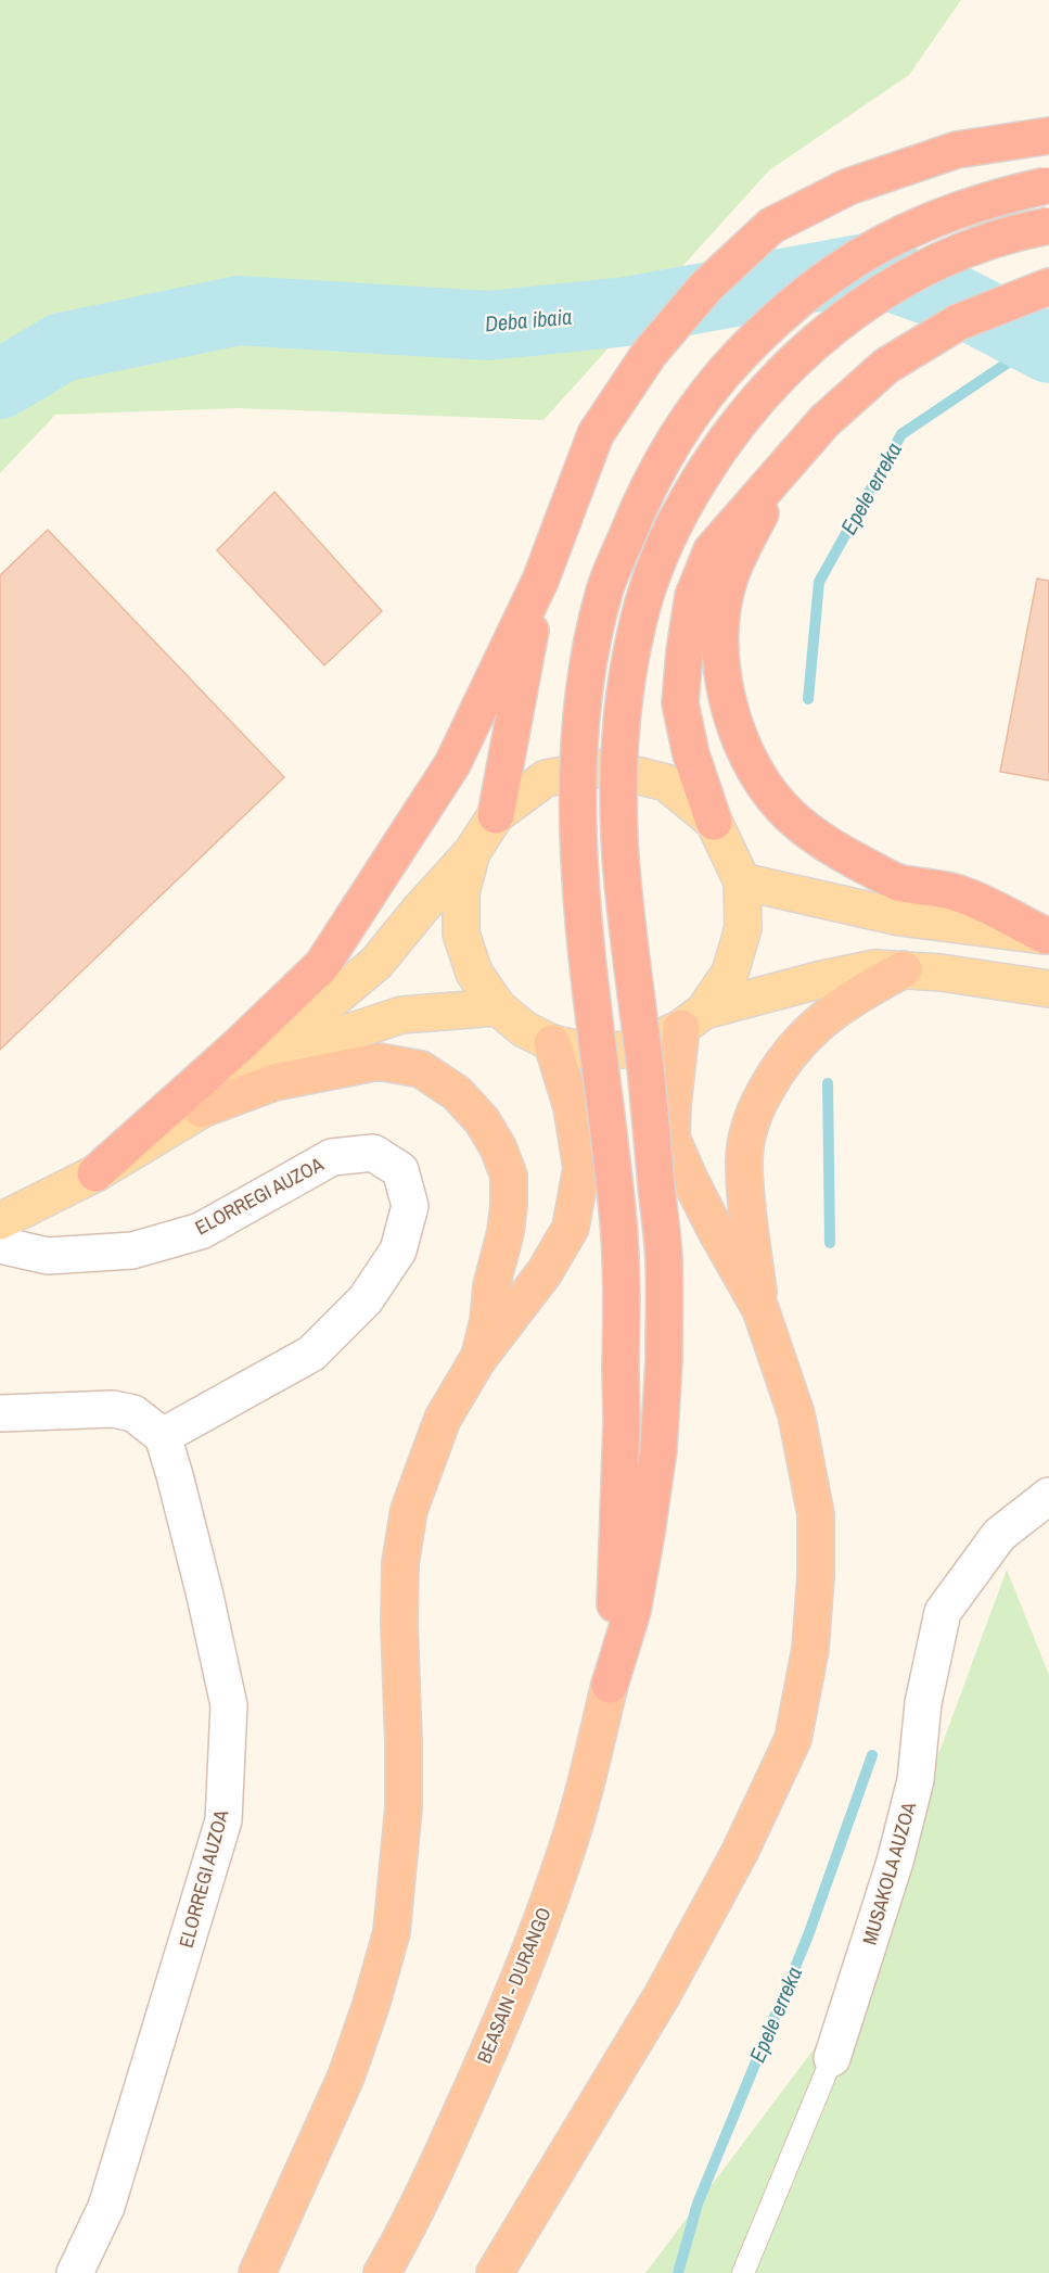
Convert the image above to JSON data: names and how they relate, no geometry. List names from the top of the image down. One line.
{"streets":{"highway":["BEASAIN - DURANGO"],"street":["ELORREGI AUZOA","MUSAKOLA AUZOA"]},"water":["Deba ibaia","Epele erreka"]}
